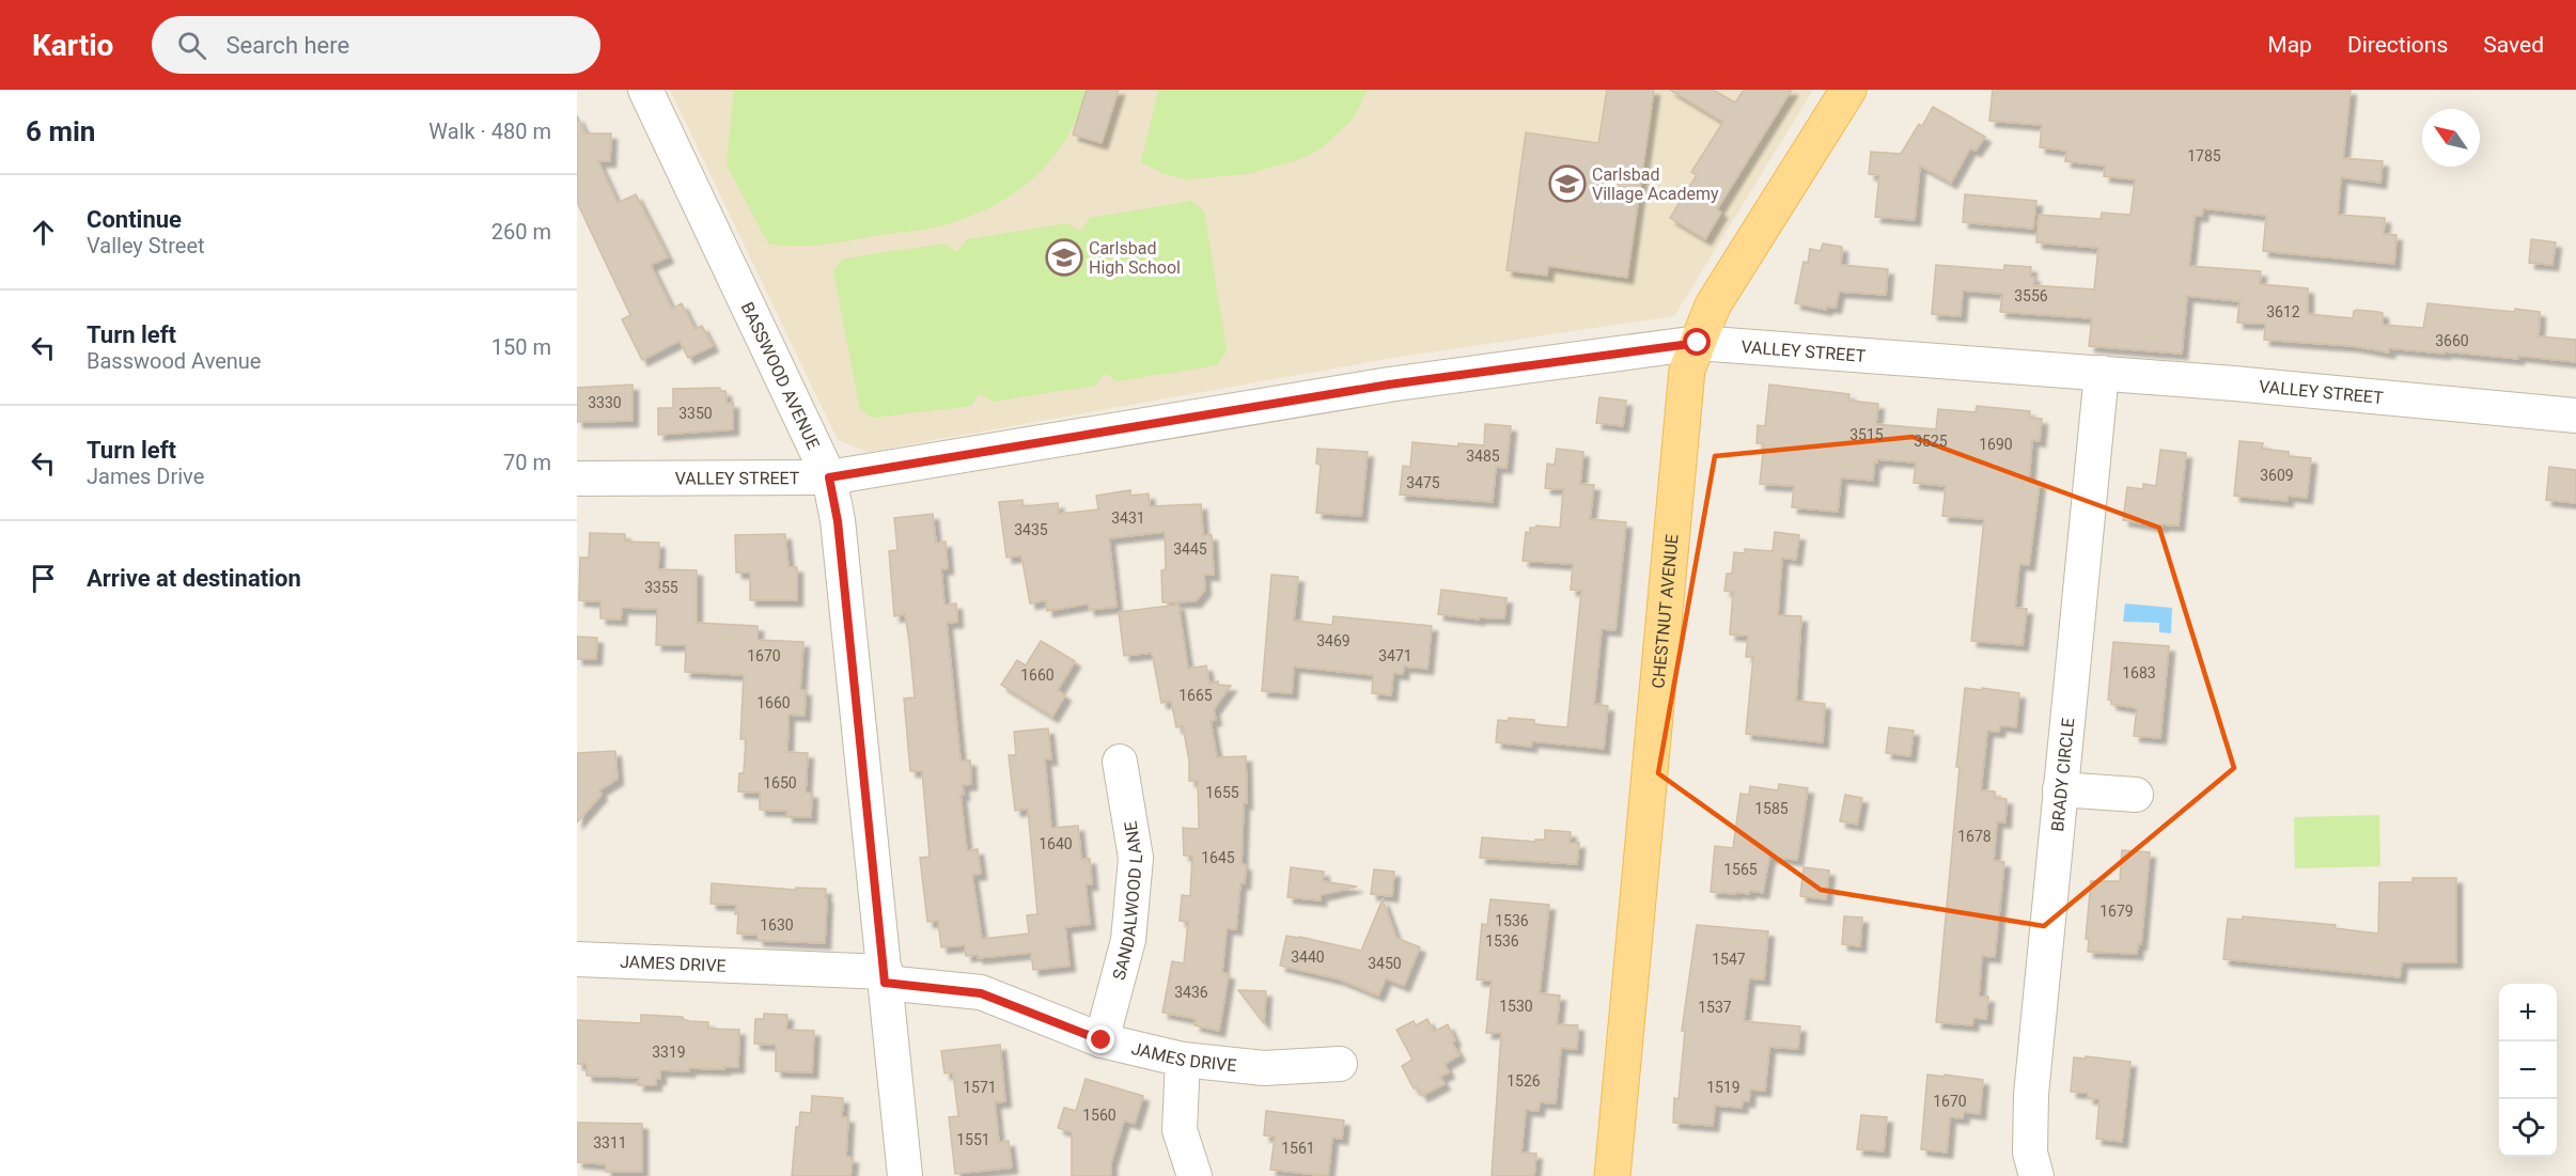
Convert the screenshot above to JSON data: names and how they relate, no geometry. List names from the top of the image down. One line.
{"streets":{"main road":["CHESTNUT AVENUE"],"street":["VALLEY STREET","BASSWOOD AVENUE","BRADY CIRCLE","SANDALWOOD LANE","JAMES DRIVE"]},"crossings":[["VALLEY STREET","BASSWOOD AVENUE"],["VALLEY STREET","CHESTNUT AVENUE"],["VALLEY STREET","BRADY CIRCLE"],["BASSWOOD AVENUE","JAMES DRIVE"],["SANDALWOOD LANE","JAMES DRIVE"]],"places":{"school or university":["Carlsbad Village Academy","Carlsbad High School"]},"house_numbers":["1785","3556","3612","3660","3330","3350","3515","3525","1690","3485","3609","3475","3431","3435","3445","3355","3469","1670","3471","1683","1660","1665","1660","1650","1655","1585","1678","1640","1645","1565","1679","1536","1630","1536","3440","1547","3450","3436","1530","1537","3319","1526","1571","1519","1670","1560","1551","3311","1561"],"north":"top left","page":{"header":"Kartio","search":"Search here","nav":["Map","Directions","Saved"],"heading":["6 min","Walk · 480 m"],"list":[["Continue","Valley Street","260 m"],["Turn left","Basswood Avenue","150 m"],["Turn left","James Drive","70 m"],"Arrive at destination"],"map_buttons":["+","−"]}}
